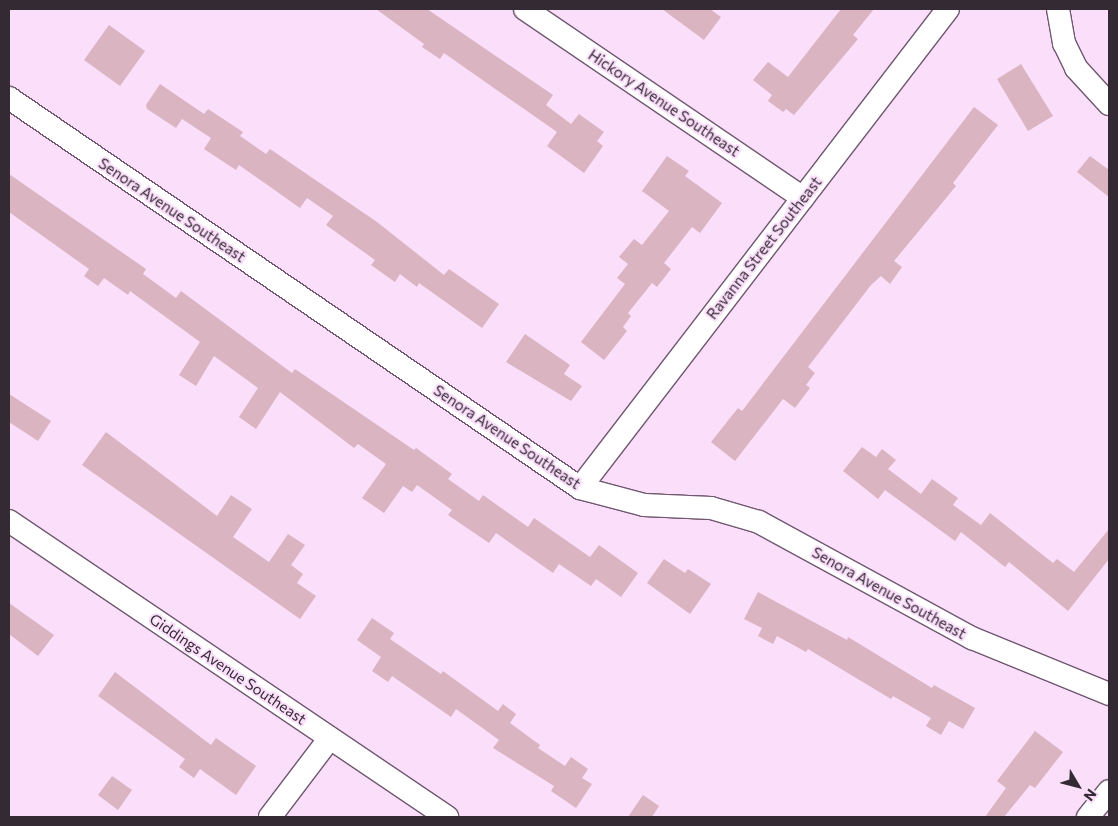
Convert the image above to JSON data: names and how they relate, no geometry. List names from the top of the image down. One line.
{"streets":{"street":["Hickory Avenue Southeast","Senora Avenue Southeast","Ravanna Street Southeast","Giddings Avenue Southeast"]},"crossings":[["Hickory Avenue Southeast","Ravanna Street Southeast"],["Senora Avenue Southeast","Ravanna Street Southeast"]],"north":"bottom right"}
